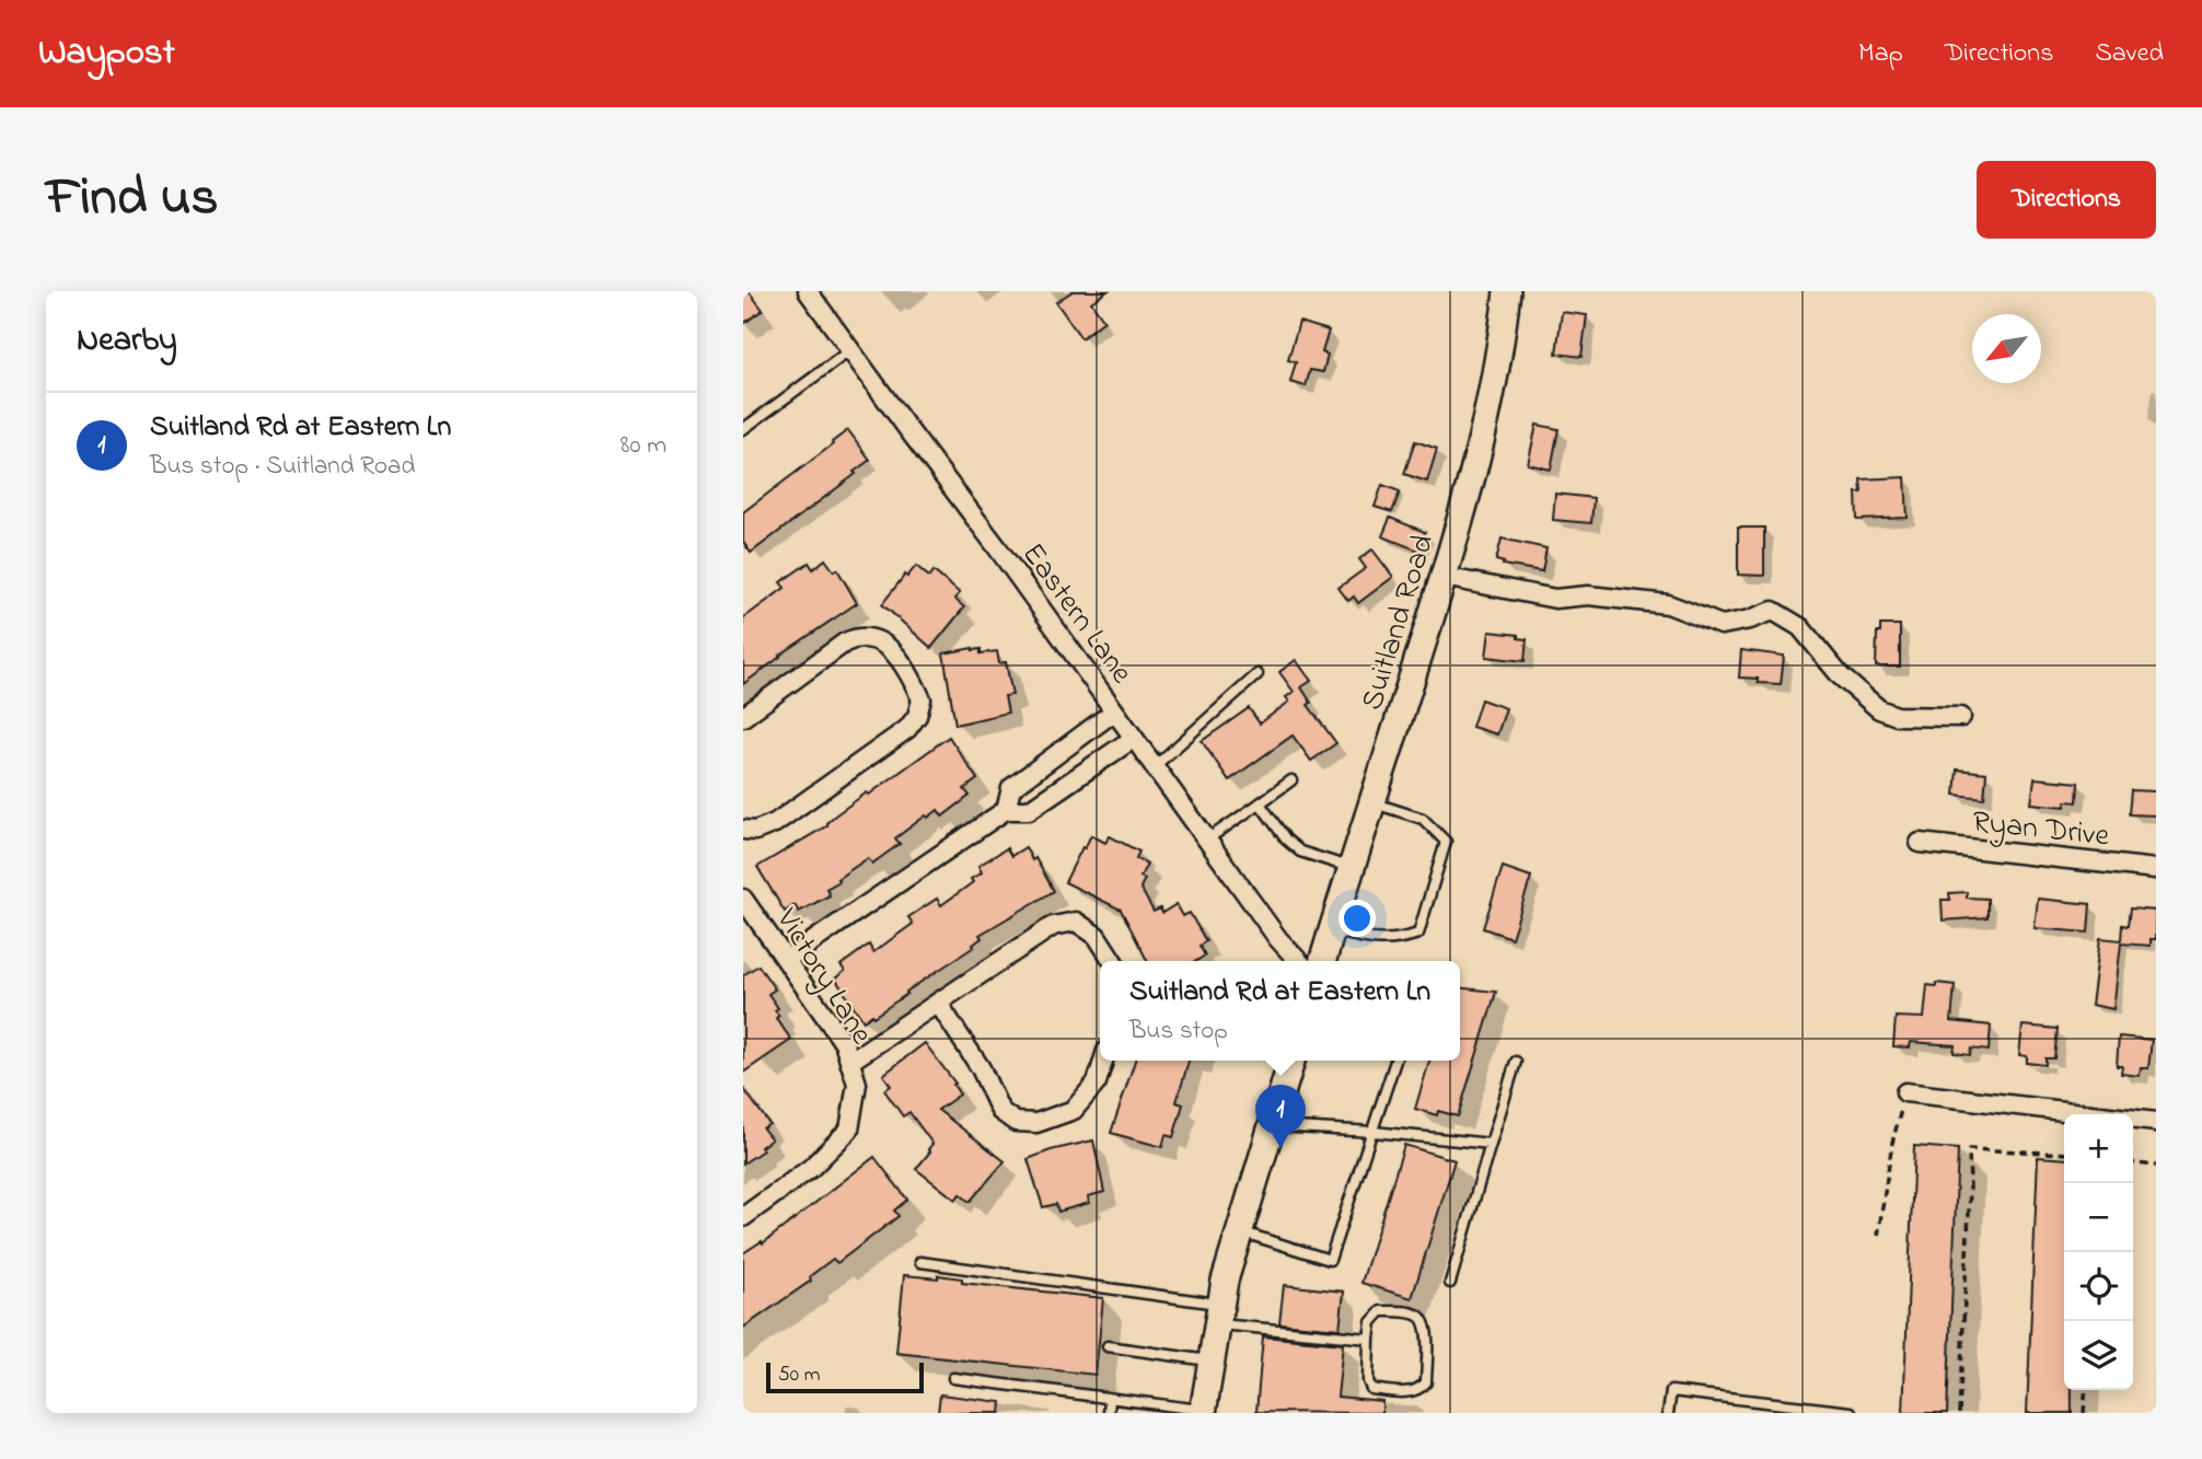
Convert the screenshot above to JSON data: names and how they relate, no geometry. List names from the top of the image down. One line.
{"streets":{"main road":["Suitland Road"],"street":["Eastern Lane","Ryan Drive","Victory Lane"]},"scale_bar":"50 m","north":"bottom left","page":{"header":"Waypost","nav":["Map","Directions","Saved"],"title":"Find us","buttons":"Directions","heading":"Nearby","list":[{"mark":"1","name":"Suitland Rd at Eastern Ln","note":"Bus stop · Suitland Road","value":"80 m"}],"popup":["Suitland Rd at Eastern Ln","Bus stop"],"pins":"1","map_buttons":["+","−"],"scale":"50 m"}}
